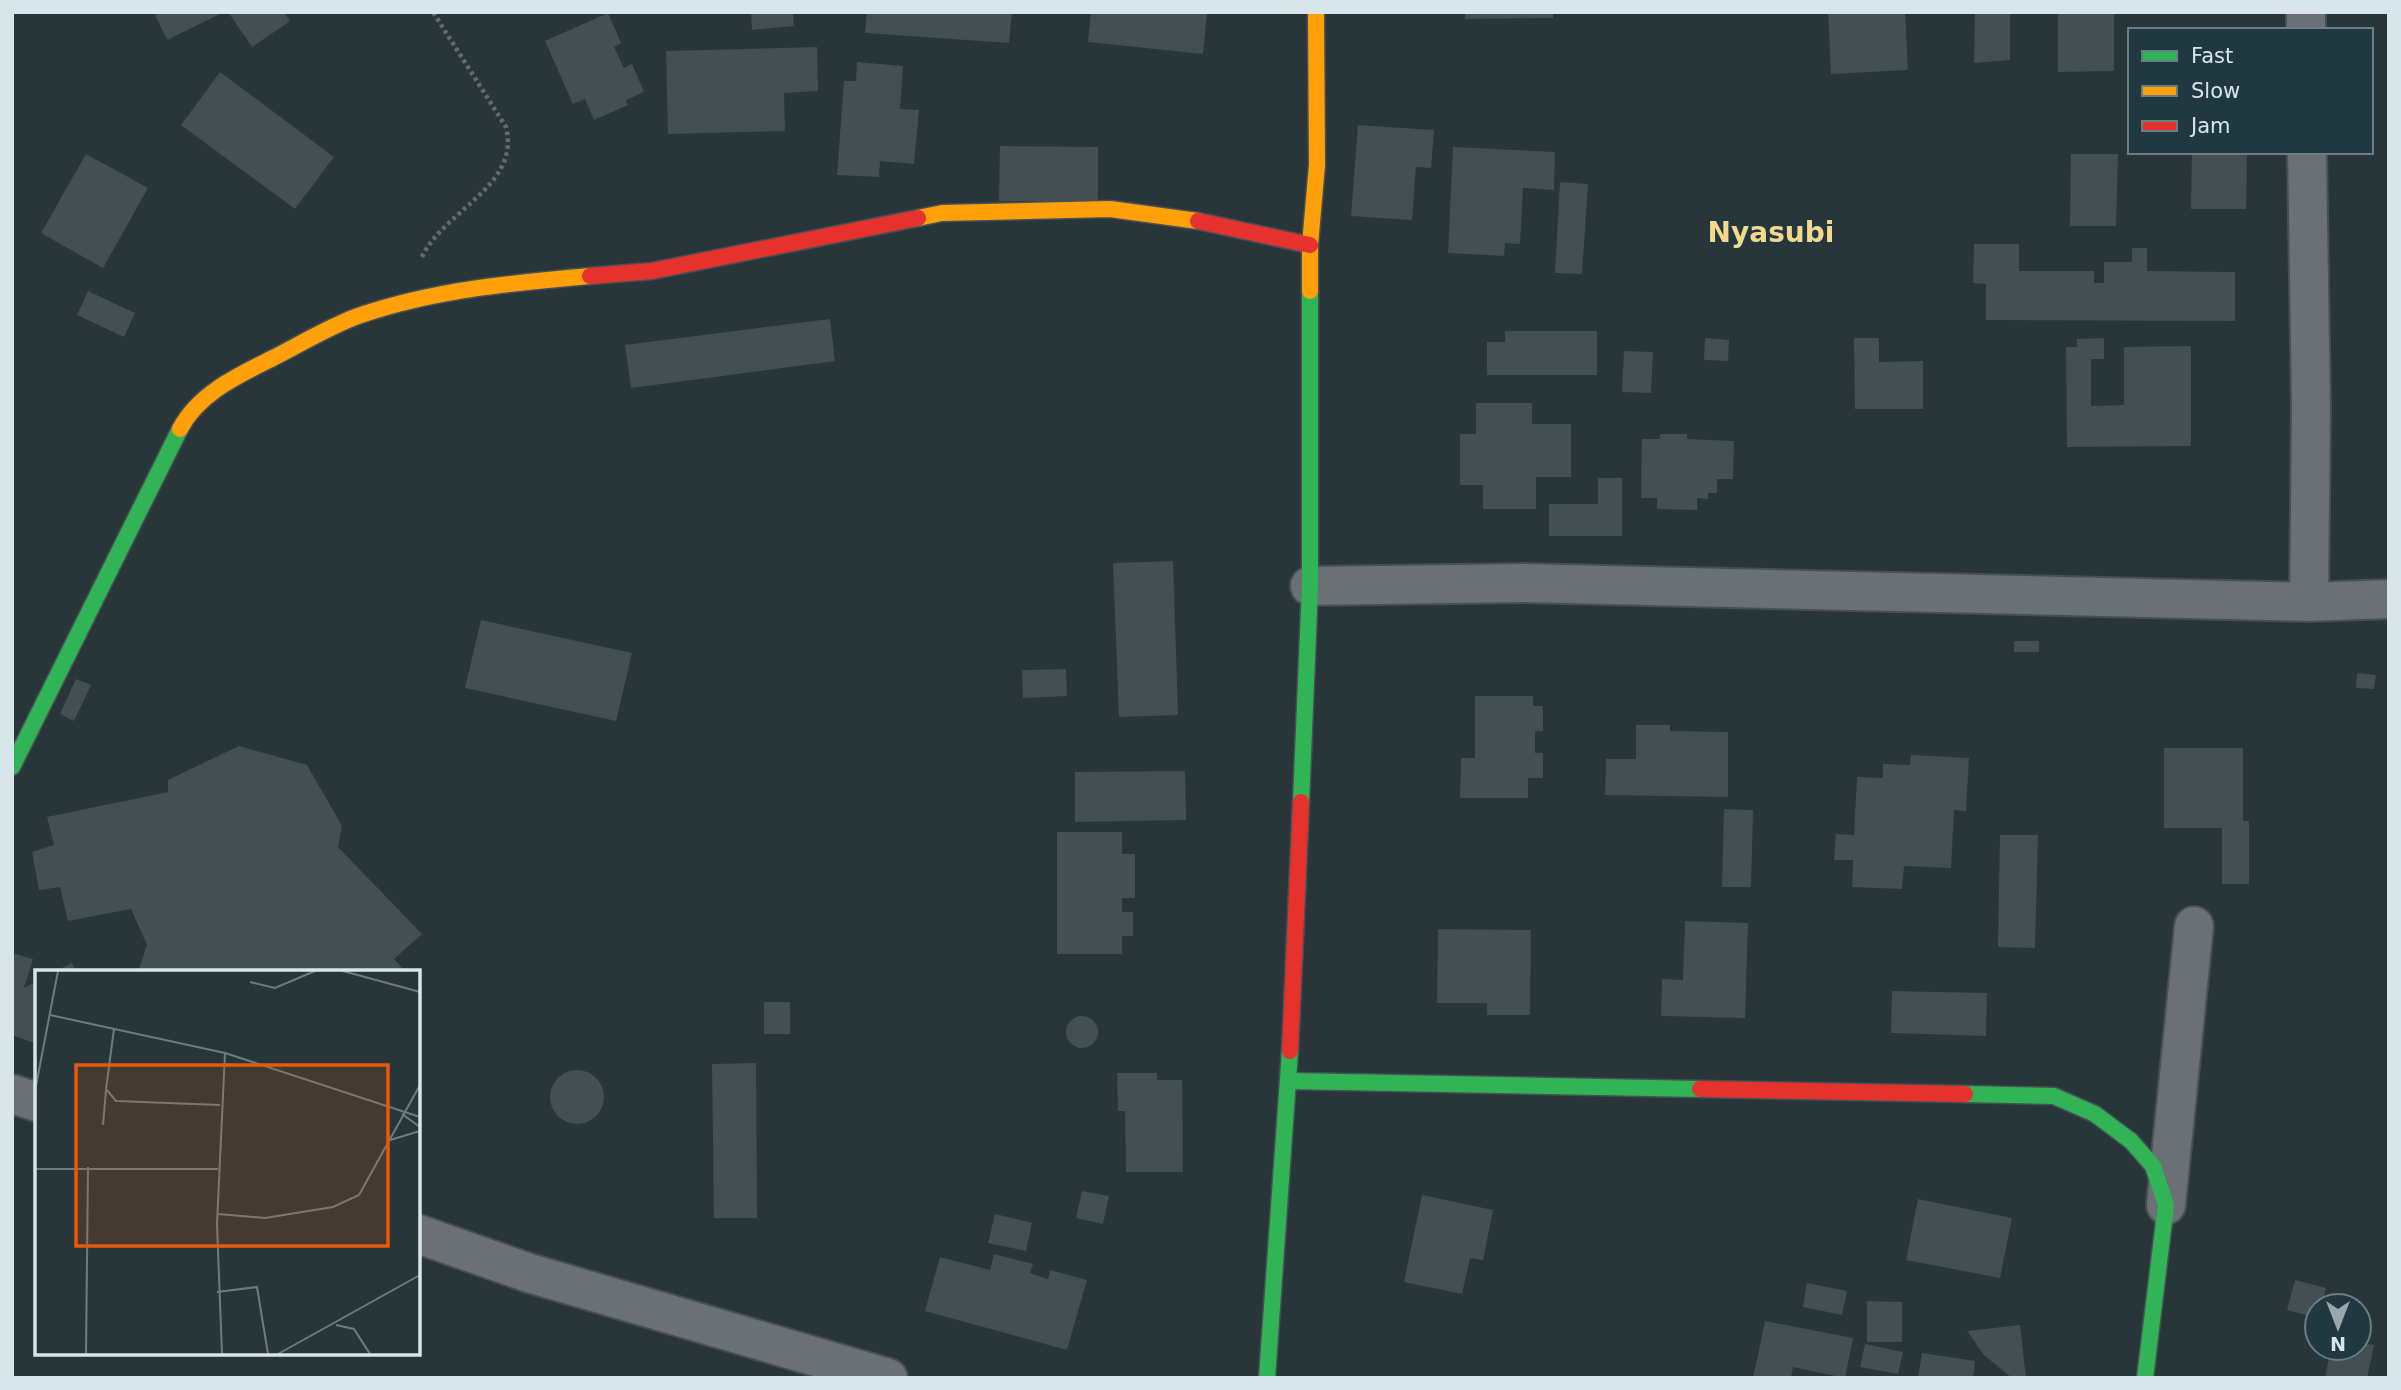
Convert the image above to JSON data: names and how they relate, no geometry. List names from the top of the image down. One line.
{"districts":["Nyasubi"],"legend":["Fast","Slow","Jam"],"north":"bottom"}
